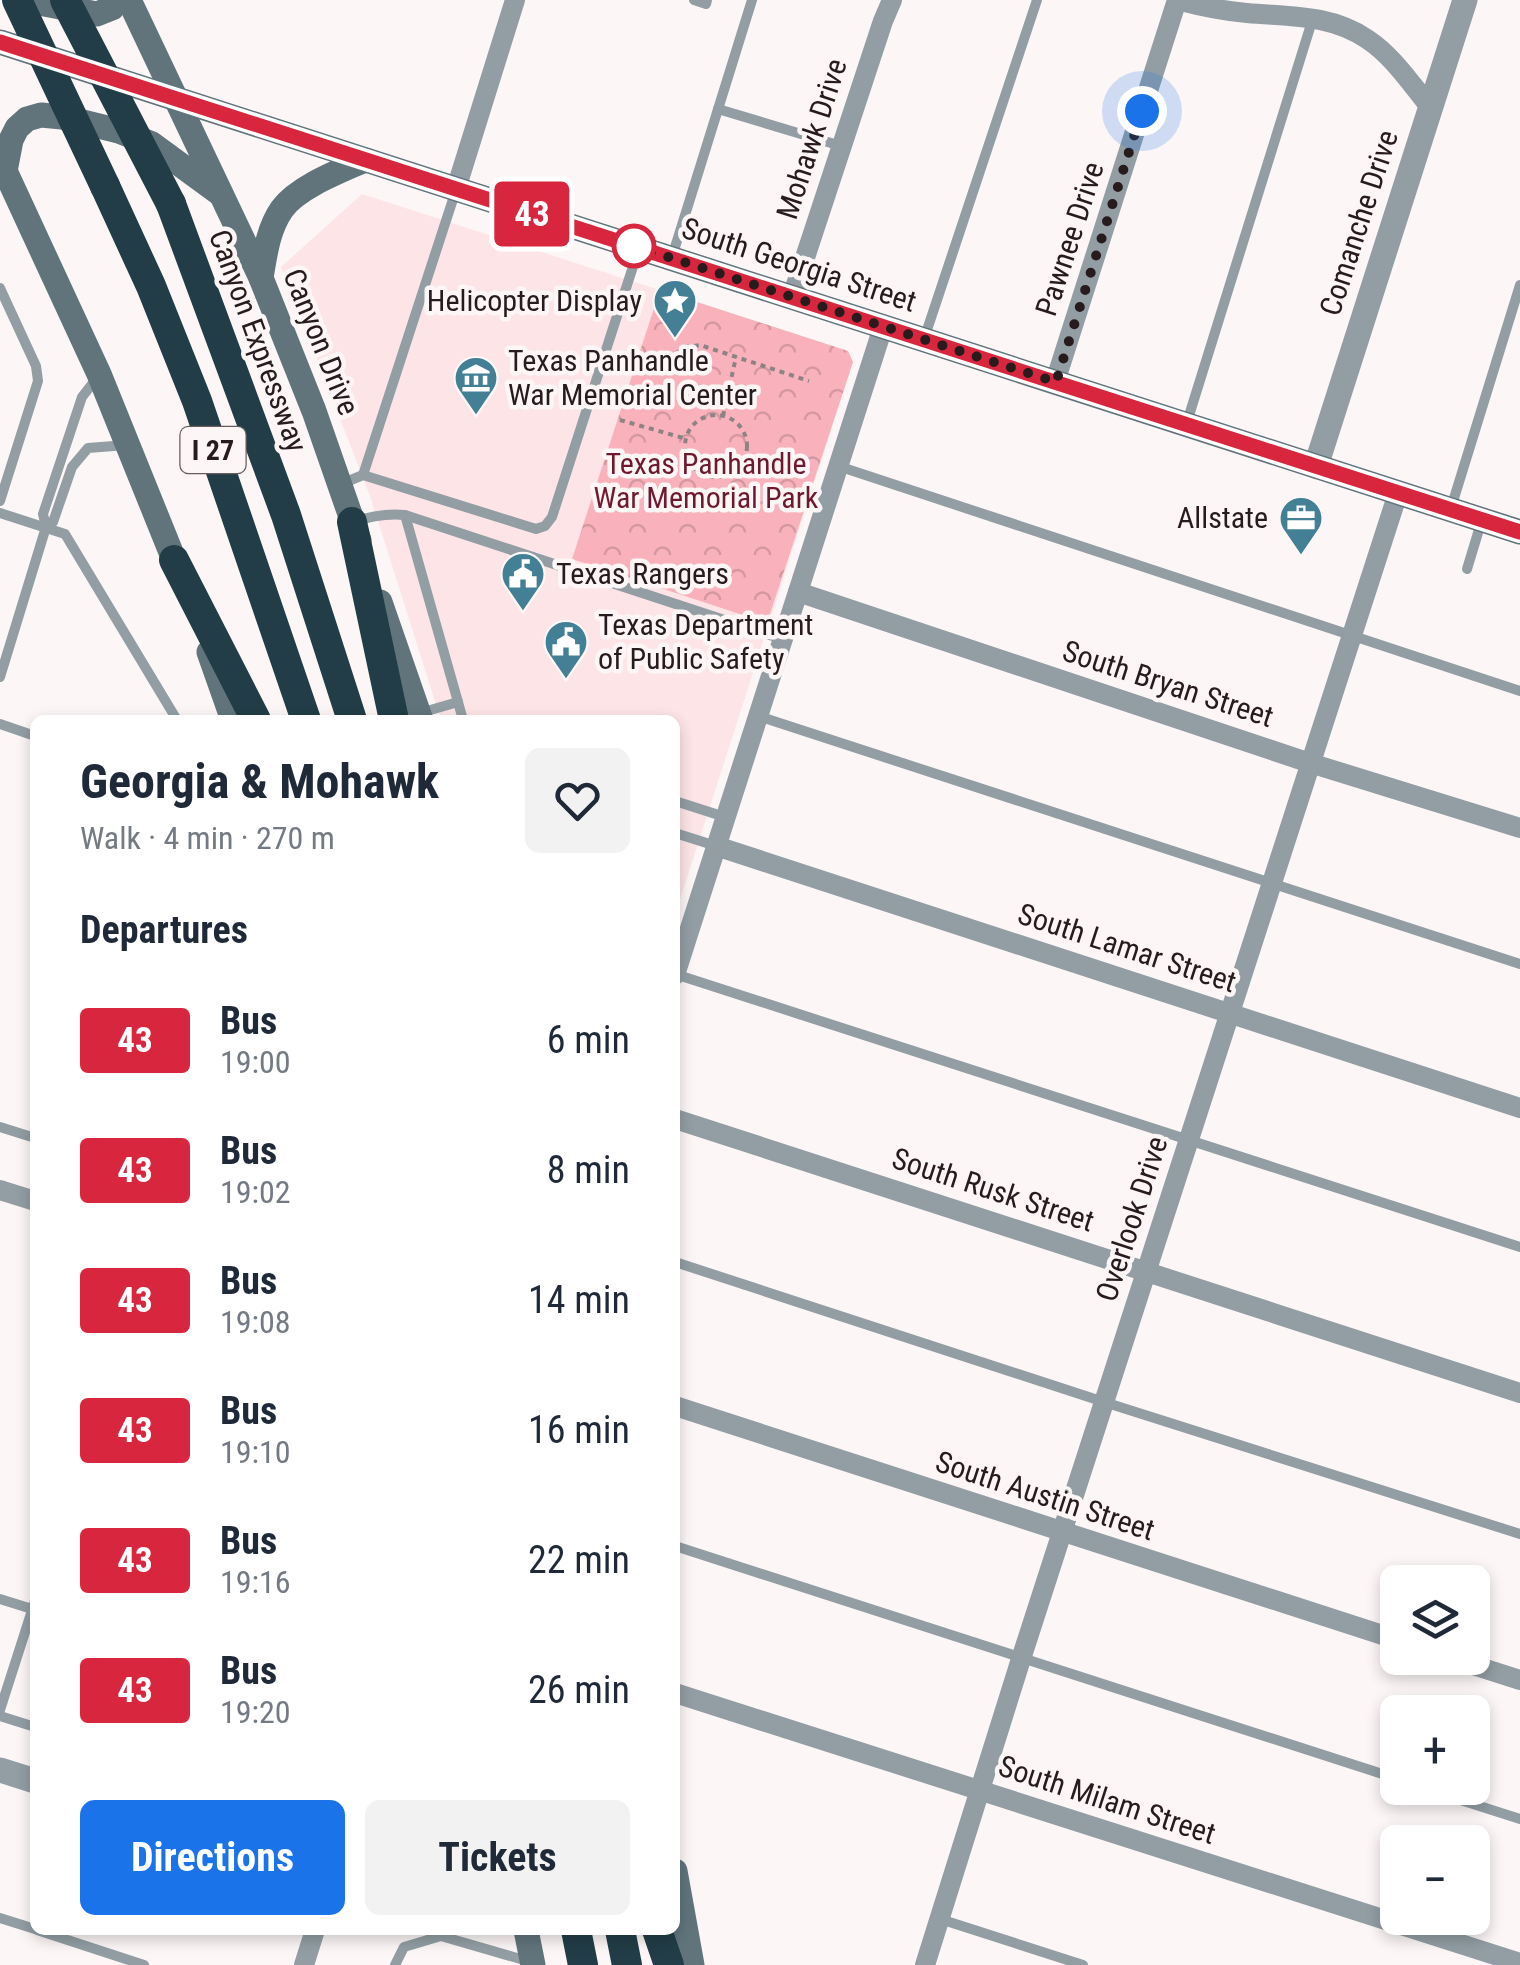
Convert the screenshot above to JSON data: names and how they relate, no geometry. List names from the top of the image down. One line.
{"streets":{"highway":["Canyon Expressway","I 27"],"main road":["South Georgia Street","Canyon Drive"],"street":["Mohawk Drive","Comanche Drive","Pawnee Drive","South Bryan Street","South Lamar Street","South Rusk Street","Overlook Drive","South Austin Street","South Milam Street"]},"crossings":[["Mohawk Drive","South Georgia Street"],["Comanche Drive","South Georgia Street"],["Pawnee Drive","South Georgia Street"],["South Georgia Street","Canyon Drive"],["South Georgia Street","Overlook Drive"],["South Bryan Street","Overlook Drive"],["South Lamar Street","Overlook Drive"],["South Rusk Street","Overlook Drive"],["Overlook Drive","South Austin Street"],["Overlook Drive","South Milam Street"]],"parks":["Texas Panhandle War Memorial Park"],"places":{"place":["Helicopter Display"],"museum":["Texas Panhandle War Memorial Center"],"office":["Allstate"],"public building":["Texas Rangers","Texas Department of Public Safety"]},"lines":["bus line 43"],"page":{"on_map":"43","heading":[["Georgia & Mohawk","Walk · 4 min · 270 m"],"Departures"],"list":[{"mark":"43","name":"Bus","note":"19:00","value":"6 min"},{"mark":"43","name":"Bus","note":"19:02","value":"8 min"},{"mark":"43","name":"Bus","note":"19:08","value":"14 min"},{"mark":"43","name":"Bus","note":"19:10","value":"16 min"},{"mark":"43","name":"Bus","note":"19:16","value":"22 min"},{"mark":"43","name":"Bus","note":"19:20","value":"26 min"}],"map_buttons":["+","−"],"buttons":["Directions","Tickets"]}}
